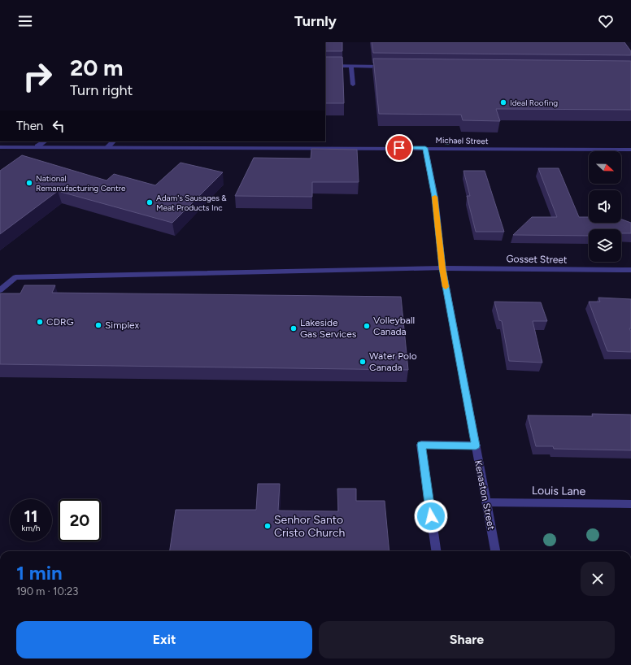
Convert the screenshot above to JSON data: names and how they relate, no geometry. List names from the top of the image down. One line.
{"streets":{"street":["Michael Street","Gosset Street","Louis Lane","Kenaston Street"]},"crossings":[["Michael Street","Kenaston Street"],["Gosset Street","Kenaston Street"],["Louis Lane","Kenaston Street"]],"places":["Ideal Roofing","National Remanufacturing Centre","Adam's Sausages & Meat Products Inc","CDRG","Simplex","Volleyball Canada","Lakeside Gas Services","Water Polo Canada","Senhor Santo Cristo Church"],"north":"right","page":{"header":"Turnly","turn":["20 m","Turn right"],"then":"Then","speed":"11 km/h","limit":"20","heading":["1 min","190 m · 10:23"],"buttons":["Exit","Share"]}}
